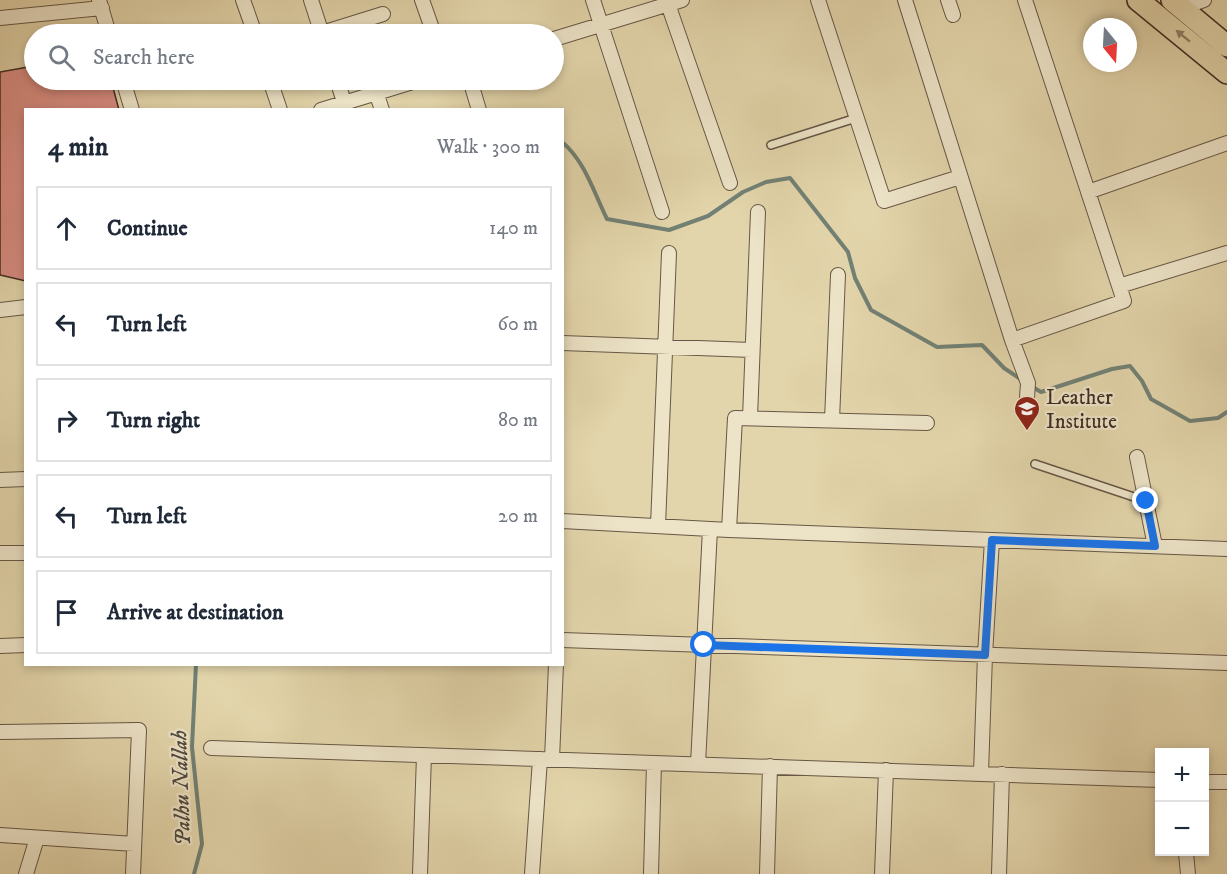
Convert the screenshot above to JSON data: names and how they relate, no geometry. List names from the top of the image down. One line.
{"water":["Palhu Nallah"],"places":{"school or university":["Leather Institute"]},"north":"bottom","page":{"search":"Search here","heading":["4 min","Walk · 300 m"],"list":[["Continue","140 m"],["Turn left","60 m"],["Turn right","80 m"],["Turn left","20 m"],"Arrive at destination"],"map_buttons":["+","−"]}}
